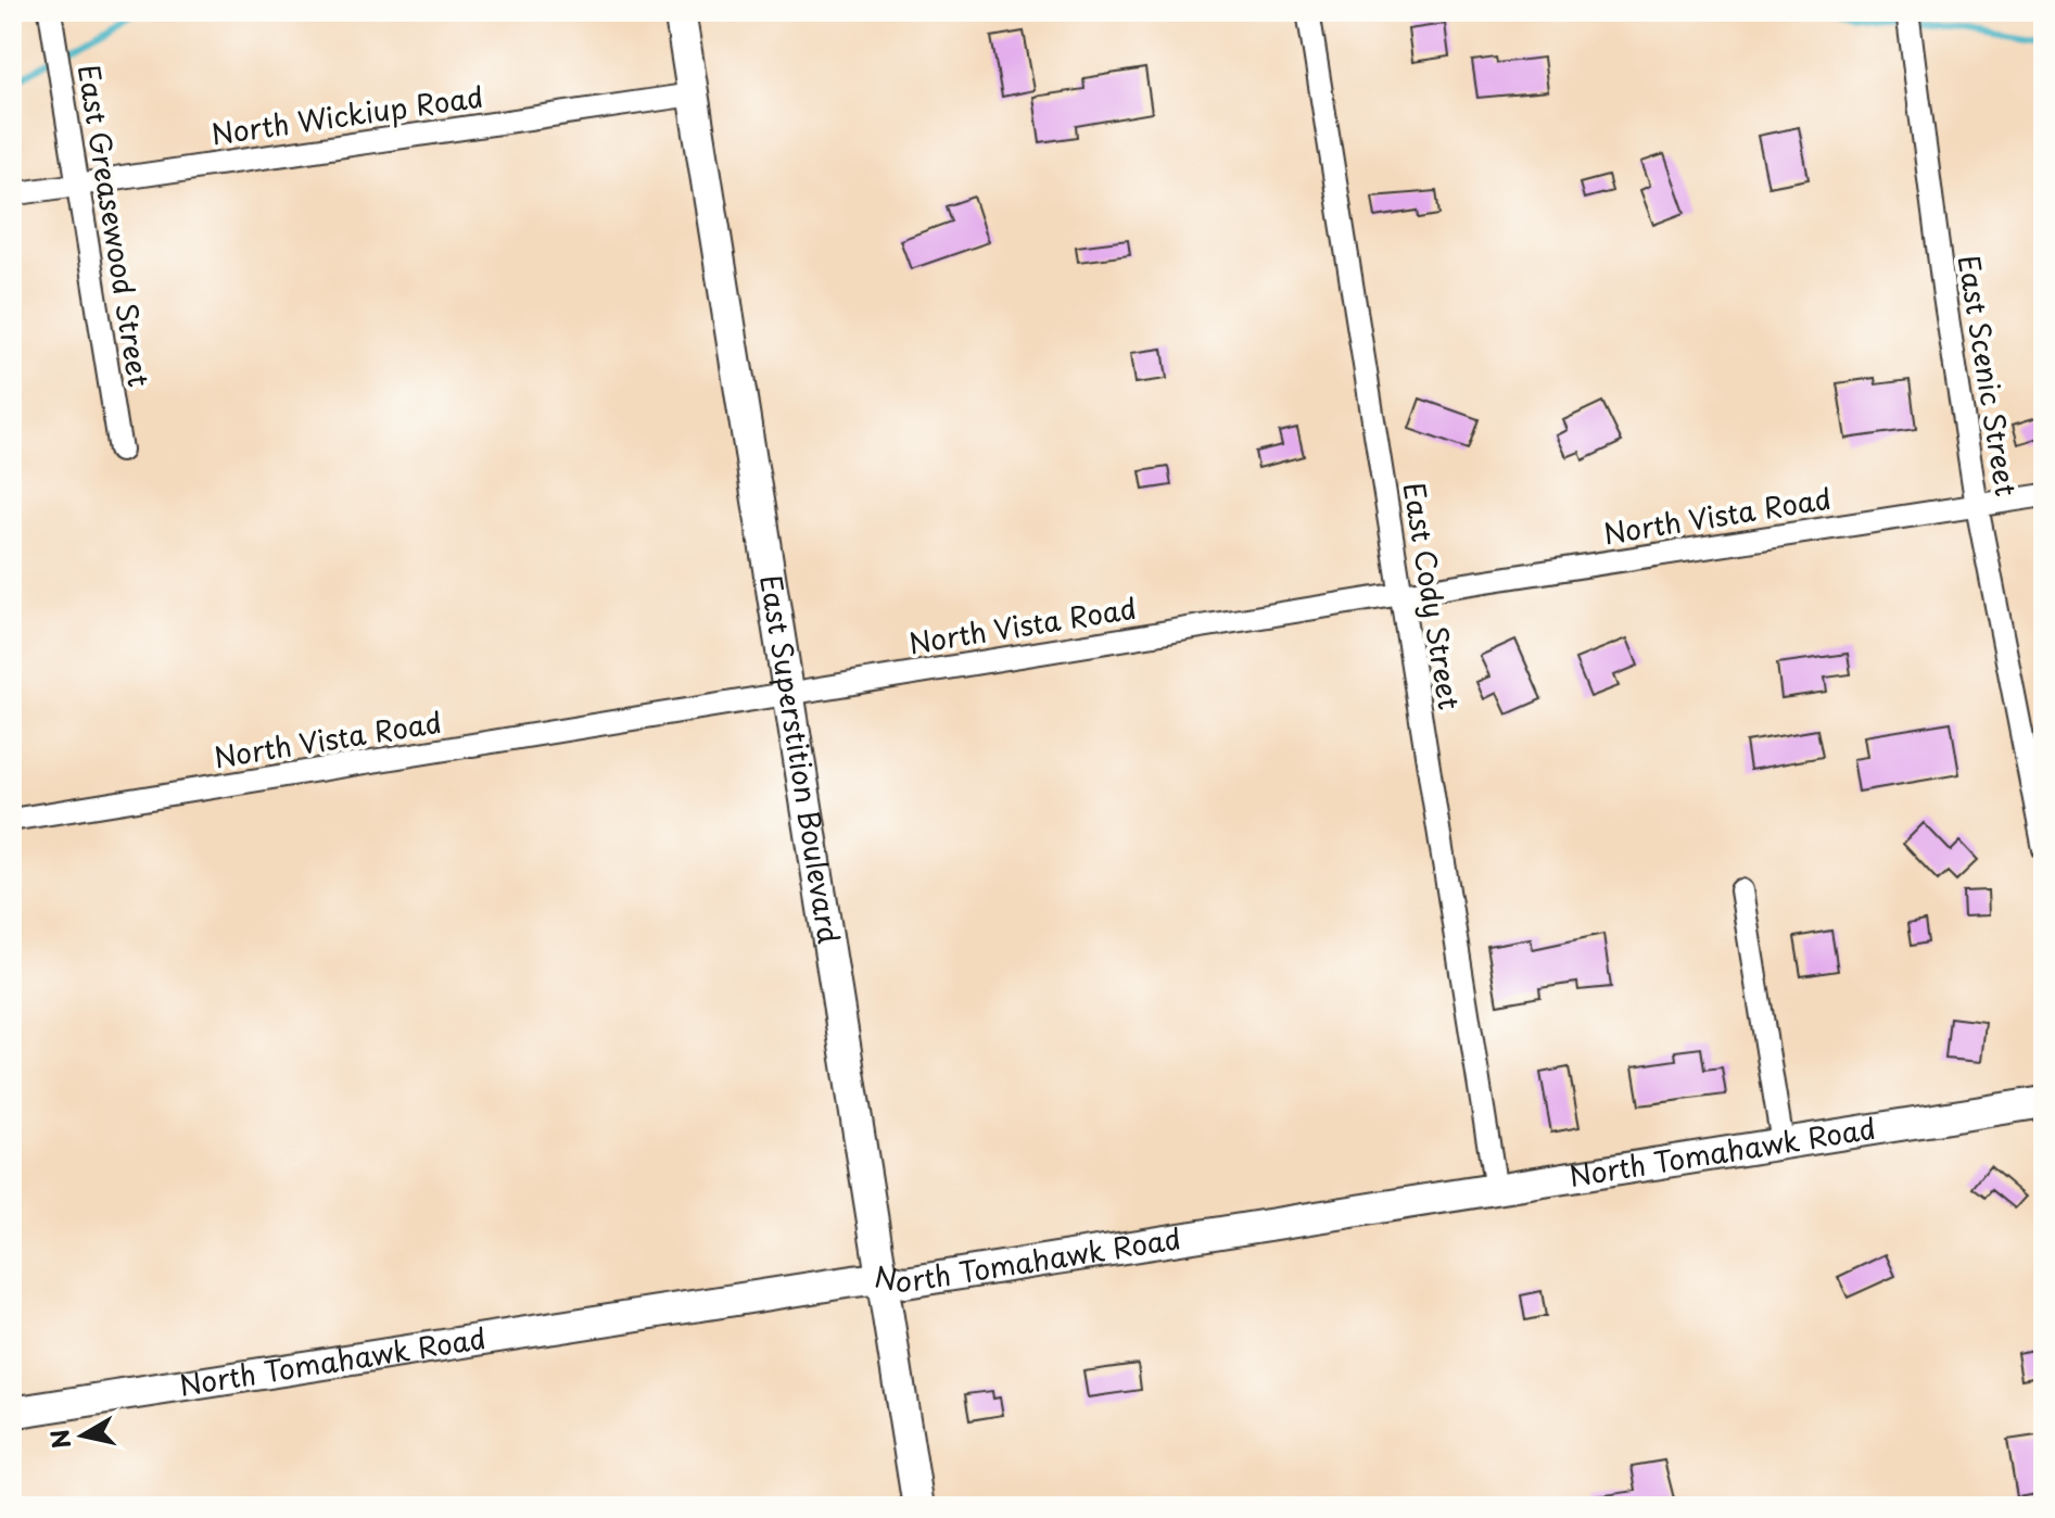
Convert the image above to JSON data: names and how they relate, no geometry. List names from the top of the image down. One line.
{"streets":{"street":["North Wickiup Road","East Greasewood Street","East Scenic Street","North Vista Road","East Cody Street","East Superstition Boulevard","North Tomahawk Road"]},"crossings":[["North Wickiup Road","East Greasewood Street"],["North Wickiup Road","East Superstition Boulevard"],["East Scenic Street","North Vista Road"],["North Vista Road","East Cody Street"],["North Vista Road","East Superstition Boulevard"],["East Cody Street","North Tomahawk Road"],["East Superstition Boulevard","North Tomahawk Road"]],"north":"left"}
